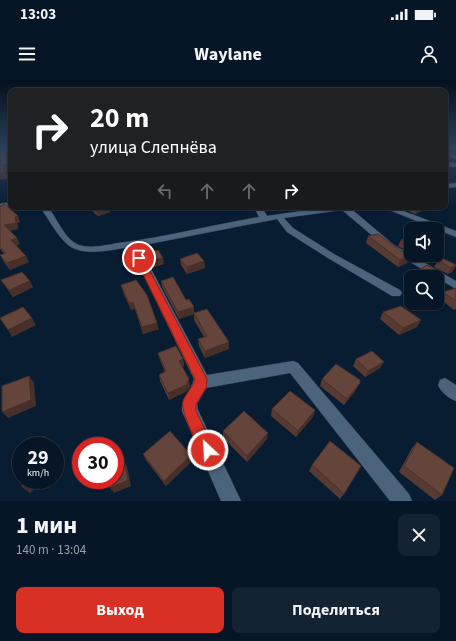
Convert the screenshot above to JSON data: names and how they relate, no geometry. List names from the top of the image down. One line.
{"page":{"status":"13:03","header":"Waylane","turn":["20 m","улица Слепнёва"],"speed":"29 km/h","limit":"30","heading":["1 мин","140 m · 13:04"],"buttons":["Выход","Поделиться"]}}
